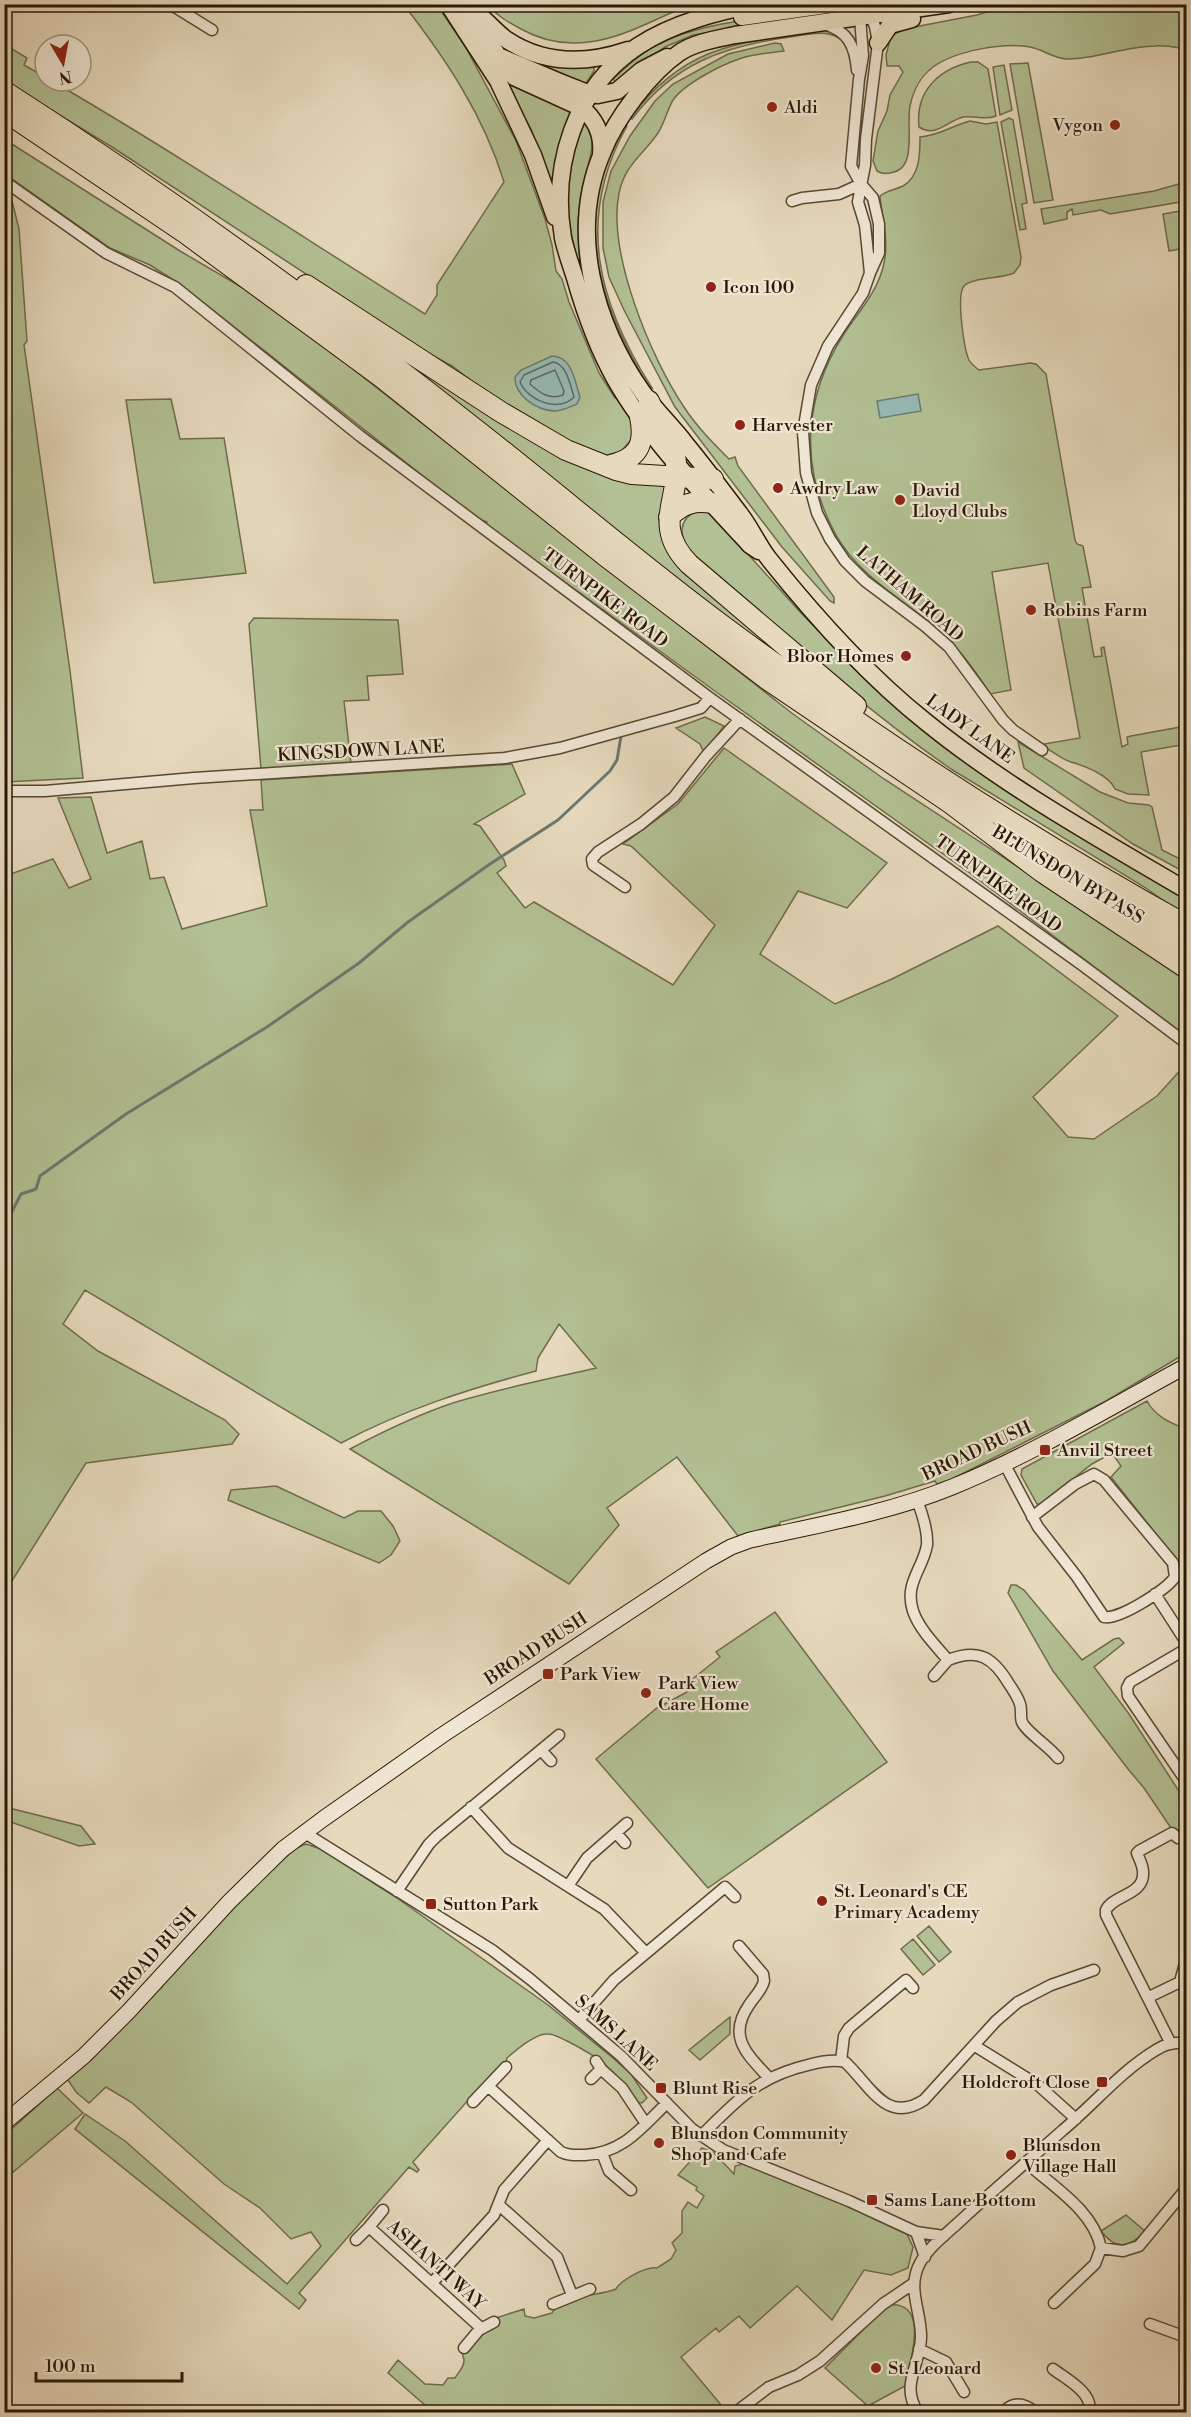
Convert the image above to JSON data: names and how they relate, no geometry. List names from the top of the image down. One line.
{"streets":{"highway":["BLUNSDON BYPASS"],"main road":["LADY LANE","BROAD BUSH"],"street":["LATHAM ROAD","TURNPIKE ROAD","KINGSDOWN LANE","SAMS LANE","ASHANTI WAY"]},"crossings":[["TURNPIKE ROAD","KINGSDOWN LANE"],["BROAD BUSH","SAMS LANE"]],"places":{"other":["Aldi","Vygon","Icon 100","Harvester","Awdry Law","David Lloyd Clubs","Robins Farm","Bloor Homes","Park View Care Home","St. Leonard's CE Primary Academy","Blunsdon Community Shop and Cafe","Blunsdon Village Hall","St. Leonard"],"transit":["Anvil Street","Park View","Sutton Park","Holdcroft Close","Blunt Rise","Sams Lane Bottom"]},"scale_bar":"100 m","north":"bottom"}
